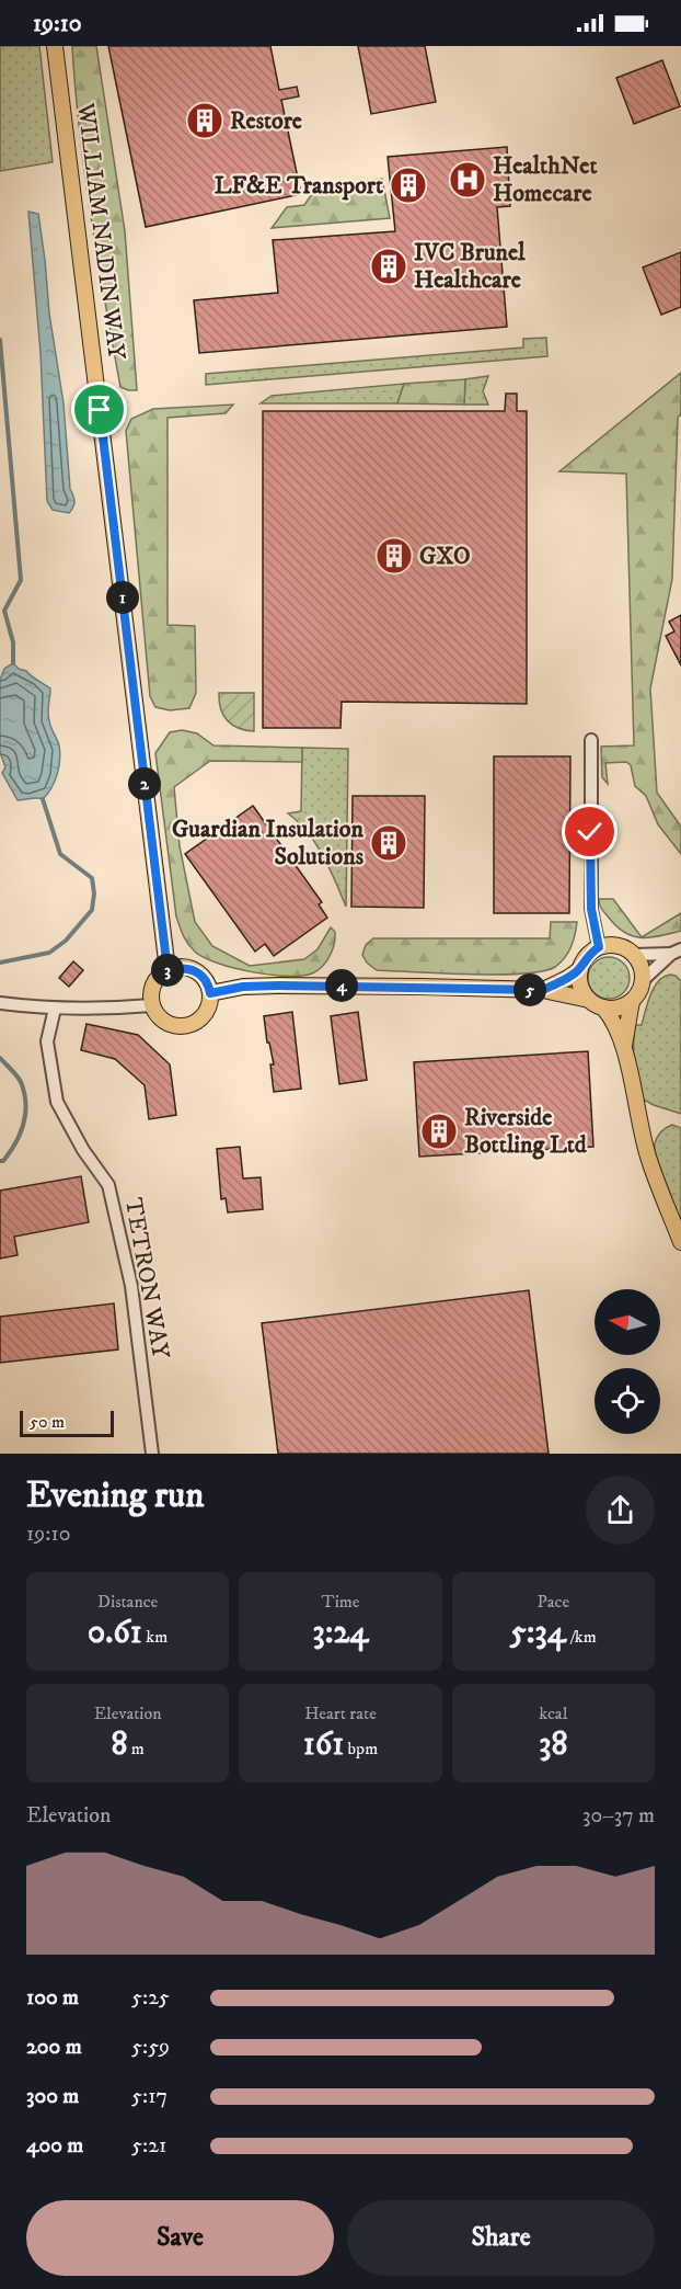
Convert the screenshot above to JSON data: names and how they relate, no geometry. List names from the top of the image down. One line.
{"streets":{"main road":["WILLIAM NADIN WAY"],"street":["TETRON WAY"]},"places":{"building":["Restore","LF&E Transport","IVC Brunel Healthcare","GXO","Guardian Insulation Solutions","Riverside Bottling Ltd"],"hospital":["HealthNet Homecare"]},"scale_bar":"50 m","north":"left","page":{"status":"19:10","pins":["1","2","3","4","5"],"scale":"50 m","heading":["Evening run","19:10"],"stats":[["Distance","0.61 km"],["Time","3:24"],["Pace","5:34 /km"],["Elevation","8 m"],["Heart rate","161 bpm"],["kcal","38"]],"chart":["Elevation","30–37 m"],"list":[{"name":"100 m","note":"5:25"},{"name":"200 m","note":"5:59"},{"name":"300 m","note":"5:17"},{"name":"400 m","note":"5:21"}],"buttons":["Save","Share"]}}
